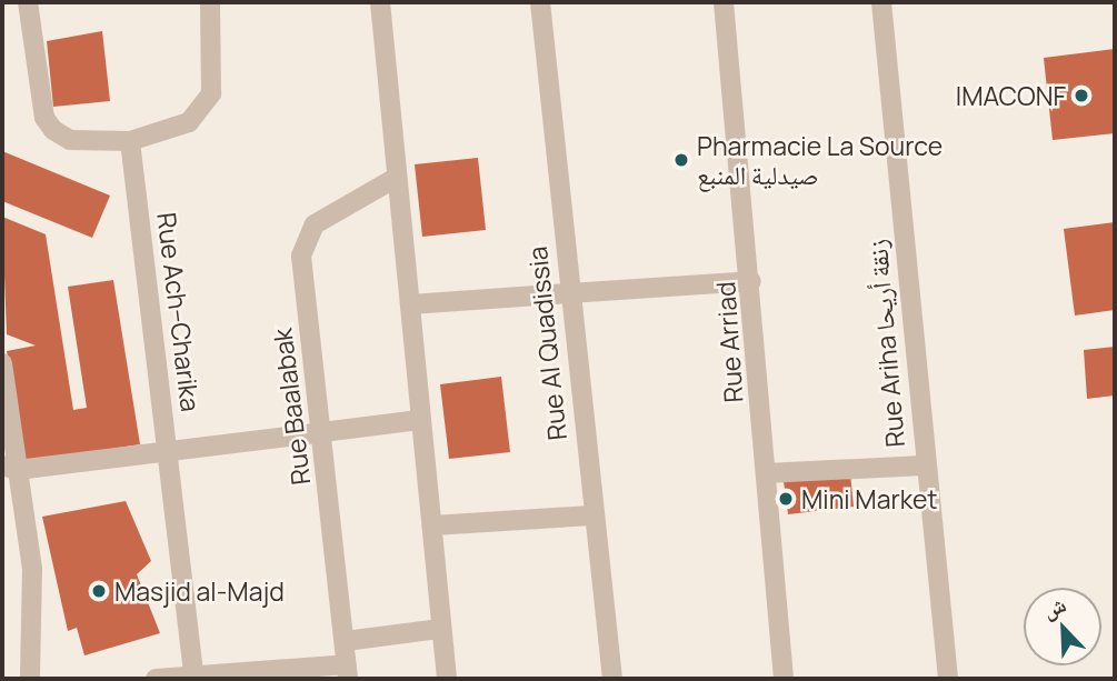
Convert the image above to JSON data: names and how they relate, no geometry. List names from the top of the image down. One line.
{"streets":{"street":["Rue Ach–Charika","Rue Arriad","Rue Al Quadissia","Rue Ariha زنقة أريحا","Rue Baalabak"]},"places":["IMACONF","Pharmacie La Source صيدلية المنبع","Mini Market","Masjid al-Majd"],"north":"top left"}
